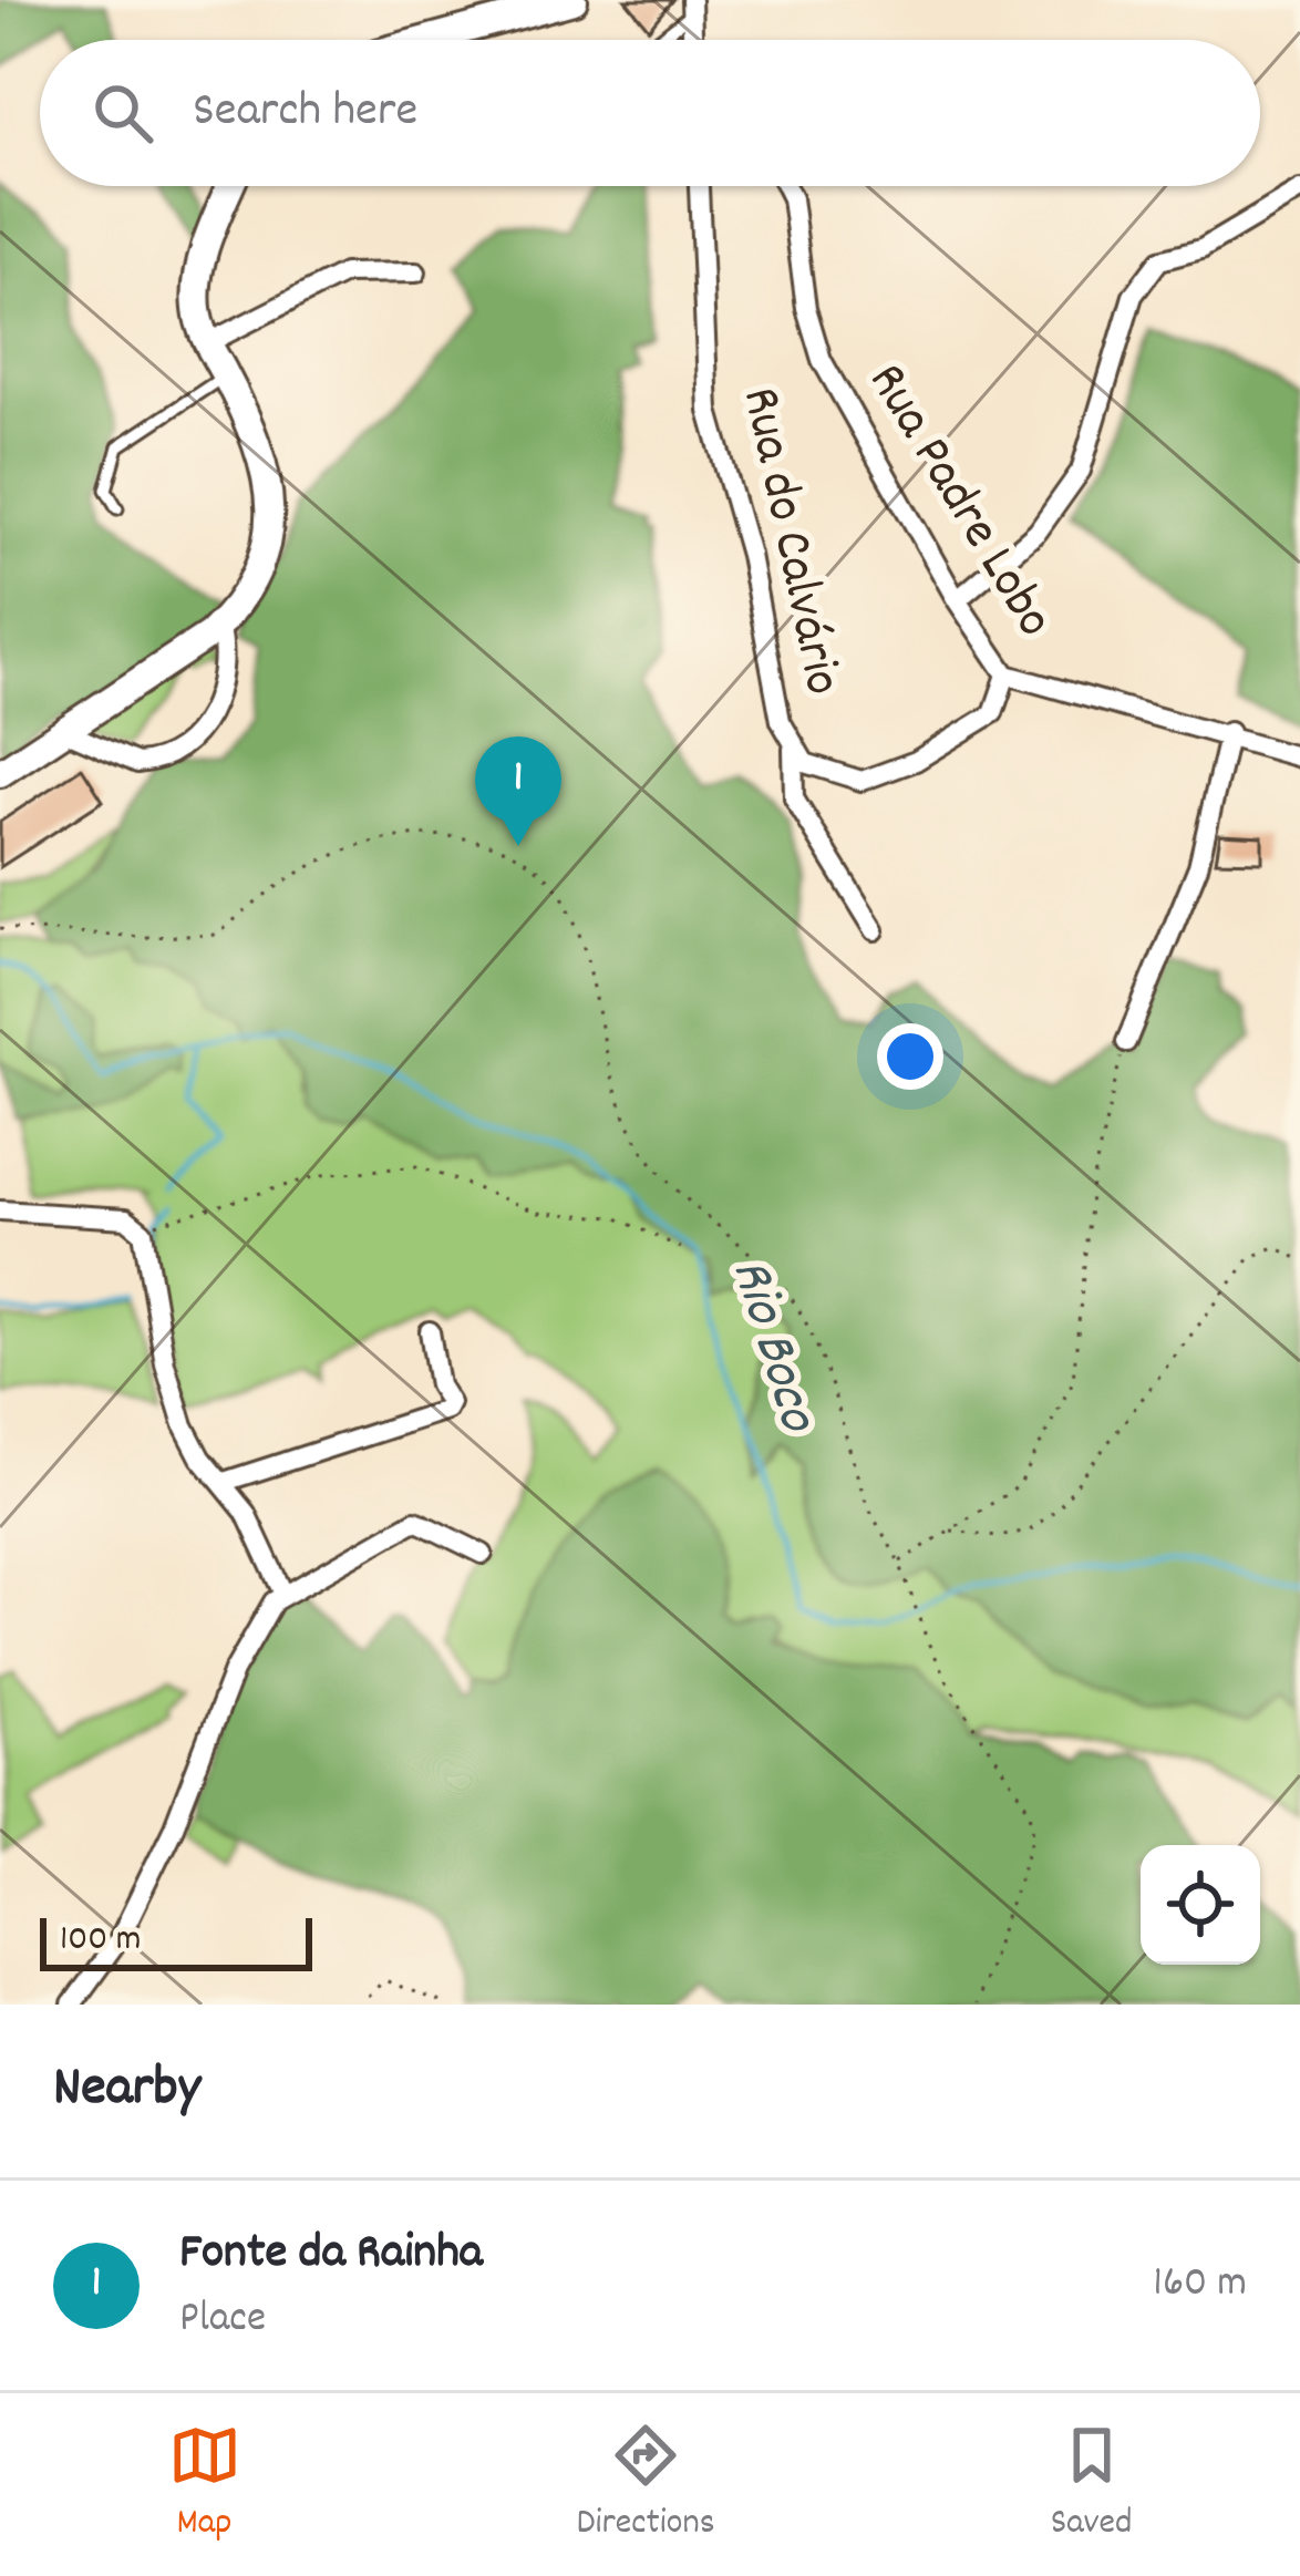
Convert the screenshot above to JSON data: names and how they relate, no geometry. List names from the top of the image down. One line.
{"streets":{"street":["Rua Padre Lobo","Rua do Calvário"]},"crossings":[["Rua Padre Lobo","Rua do Calvário"]],"water":["Rio Boco"],"scale_bar":"100 m","page":{"search":"Search here","pins":"1","scale":"100 m","heading":"Nearby","list":[{"mark":"1","name":"Fonte da Rainha","note":"Place","value":"160 m"}],"nav":["Map","Directions","Saved"]}}
